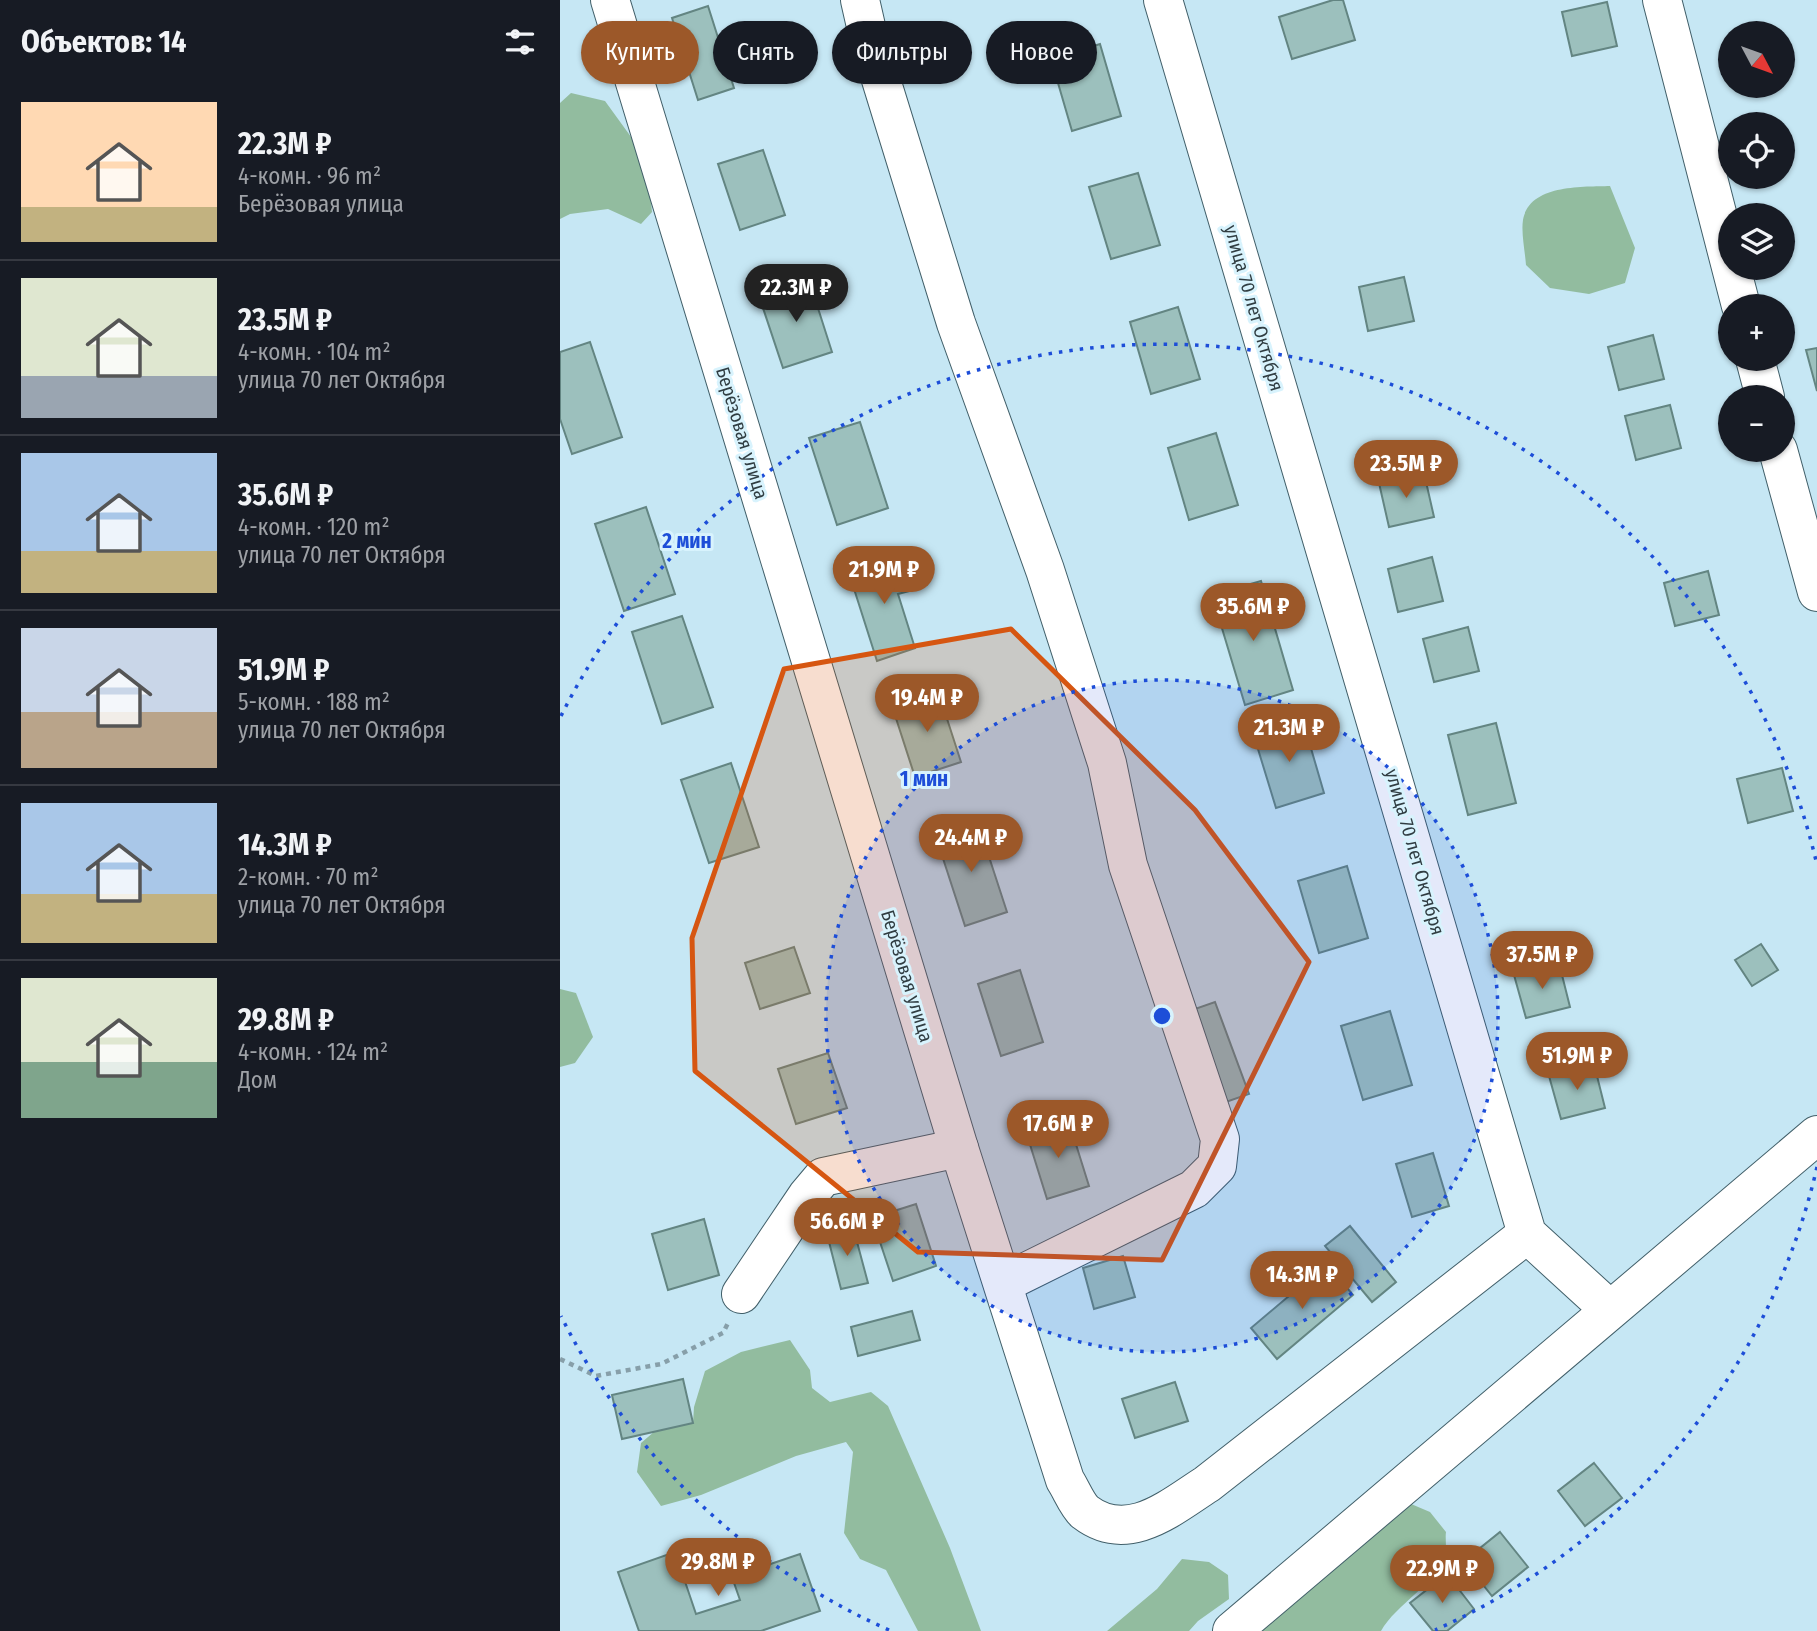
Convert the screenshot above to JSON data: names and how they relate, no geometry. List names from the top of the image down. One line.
{"streets":{"street":["улица 70 лет Октября","Берёзовая улица"]},"crossings":[["улица 70 лет Октября","Берёзовая улица"]],"north":"bottom right","page":{"heading":"Объектов: 14","map_buttons":["+","−"],"chip":["Купить","Снять","Фильтры","Новое"],"list":[{"name":"22.3M ₽","note":"4-комн. · 96 m² · Берёзовая улица"},{"name":"23.5M ₽","note":"4-комн. · 104 m² · улица 70 лет Октября"},{"name":"35.6M ₽","note":"4-комн. · 120 m² · улица 70 лет Октября"},{"name":"51.9M ₽","note":"5-комн. · 188 m² · улица 70 лет Октября"},{"name":"14.3M ₽","note":"2-комн. · 70 m² · улица 70 лет Октября"},{"name":"29.8M ₽","note":"4-комн. · 124 m² · Дом"}],"price":["22.3M ₽","23.5M ₽","21.9M ₽","35.6M ₽","19.4M ₽","21.3M ₽","24.4M ₽","37.5M ₽","51.9M ₽","17.6M ₽","56.6M ₽","14.3M ₽","29.8M ₽","22.9M ₽"]},"rings":["2 мин","1 мин"]}
